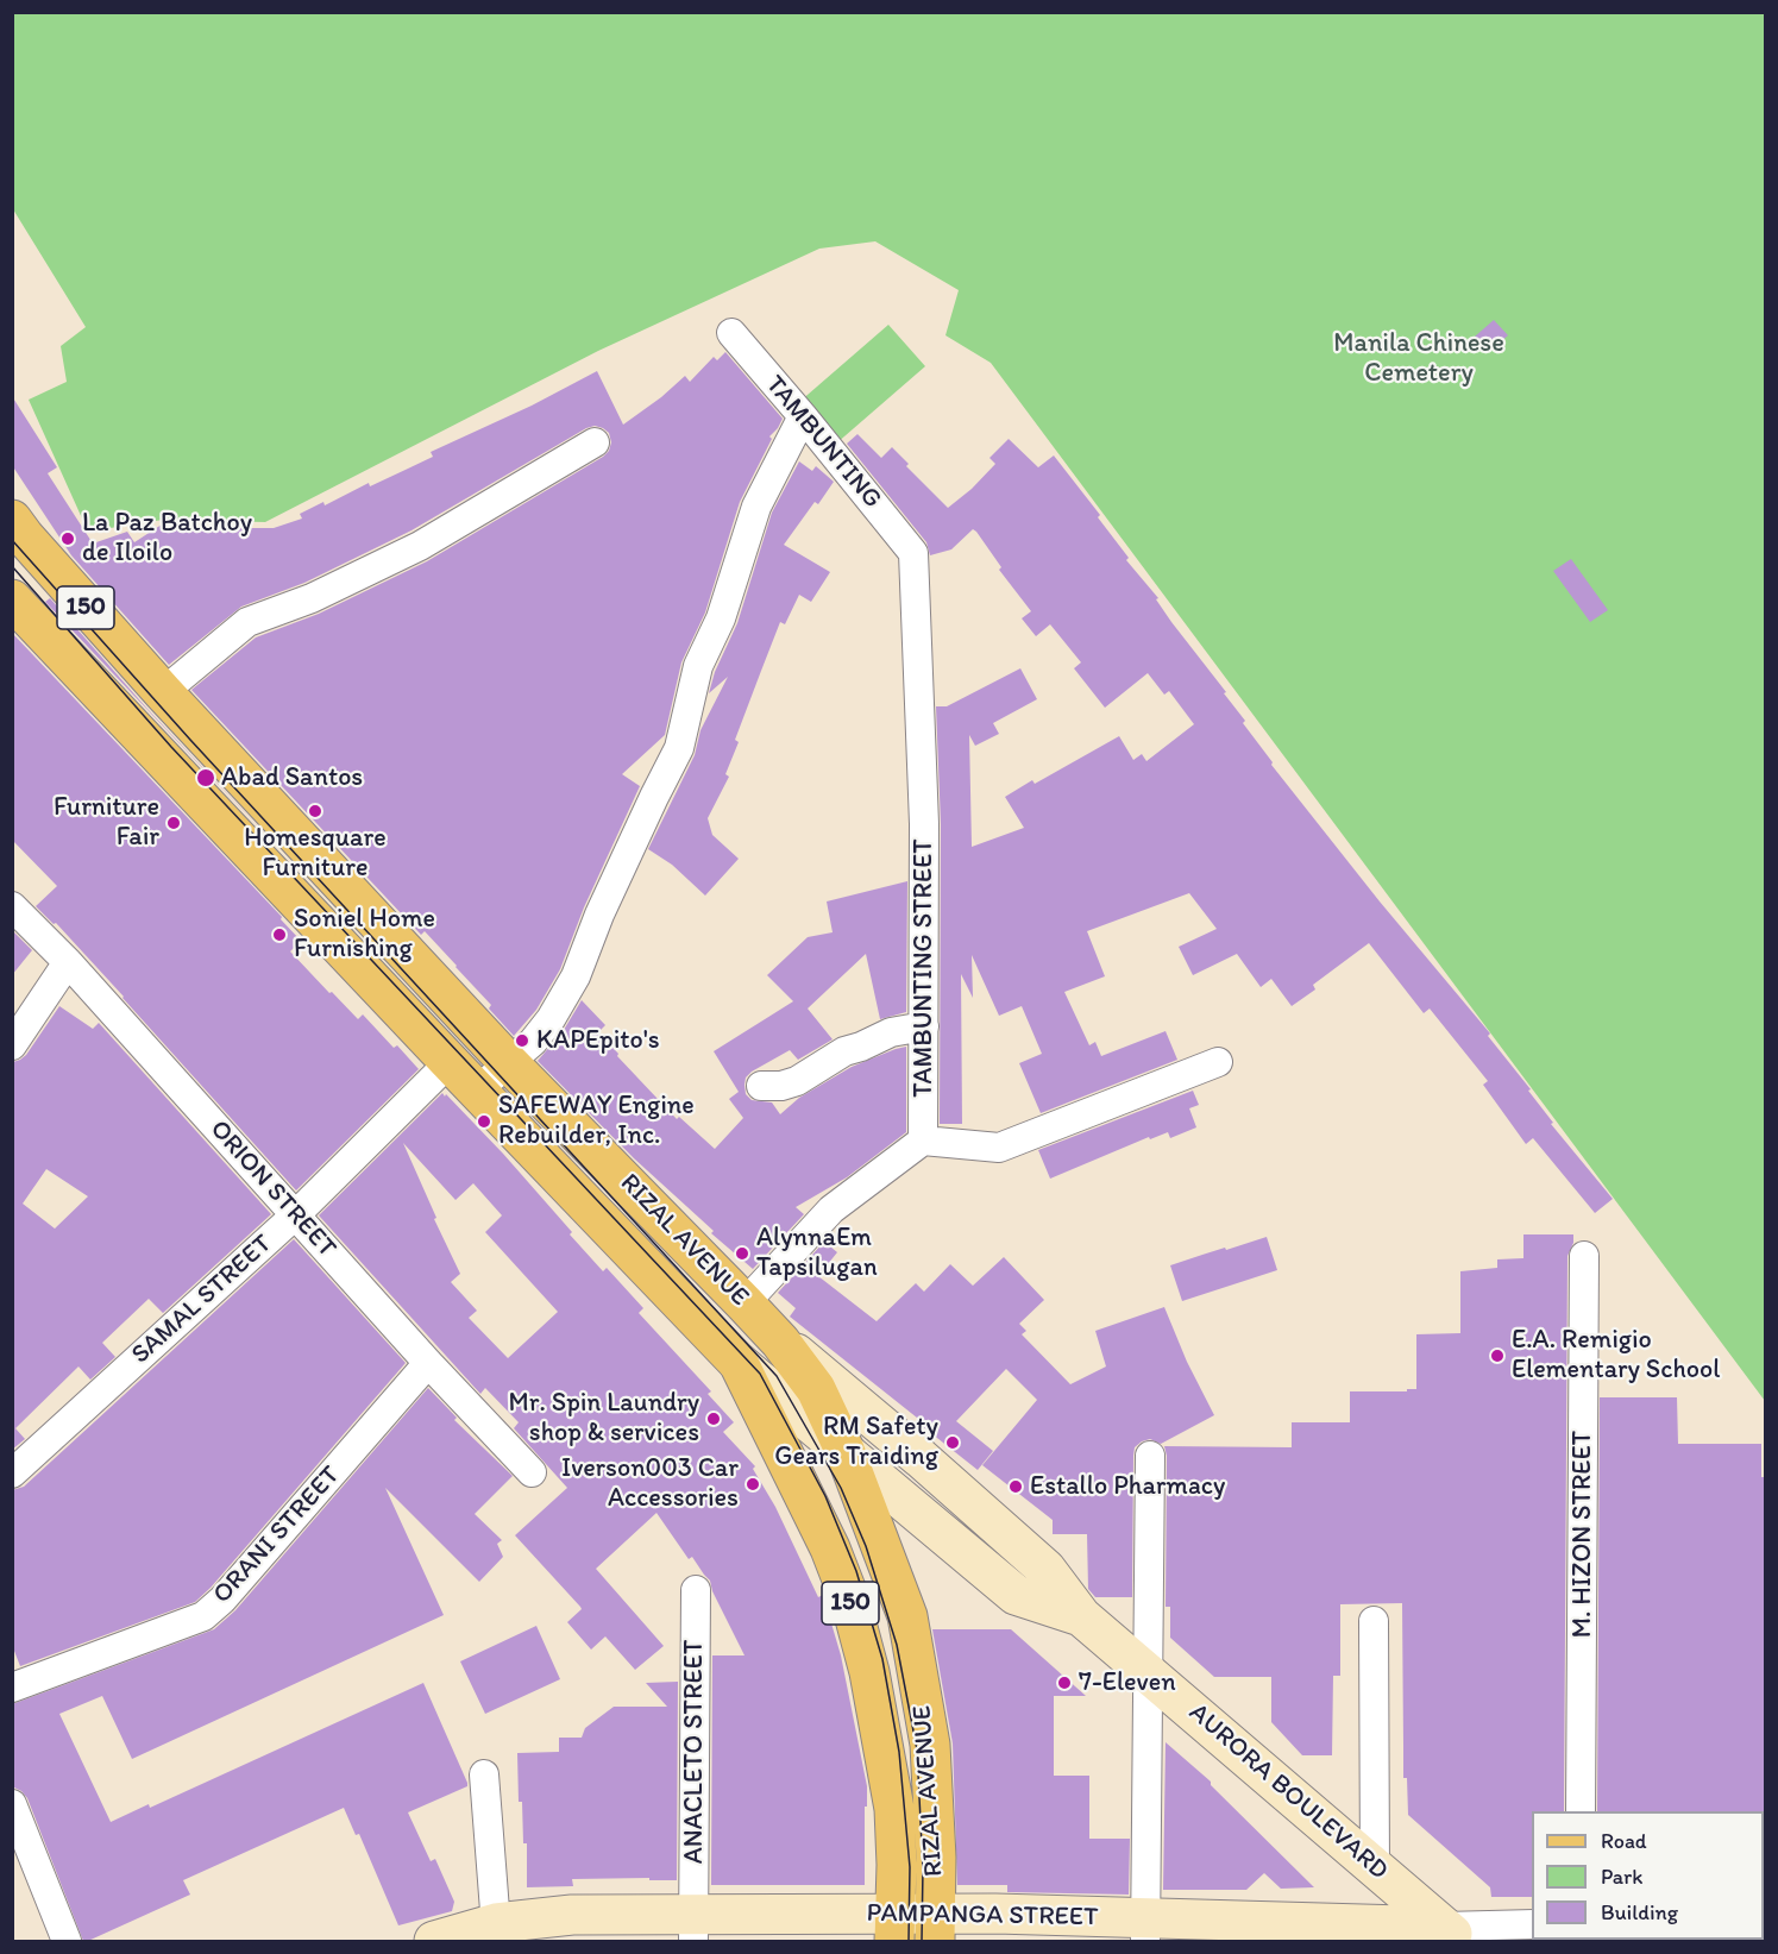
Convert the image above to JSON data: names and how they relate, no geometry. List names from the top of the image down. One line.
{"streets":{"main road":["150","RIZAL AVENUE","AURORA BOULEVARD","PAMPANGA STREET"],"street":["TAMBUNTING","TAMBUNTING STREET","ORION STREET","SAMAL STREET","M. HIZON STREET","ORANI STREET","ANACLETO STREET"]},"crossings":[["TAMBUNTING","TAMBUNTING STREET"],["ORION STREET","SAMAL STREET"],["ORION STREET","ORANI STREET"],["RIZAL AVENUE","SAMAL STREET"],["RIZAL AVENUE","AURORA BOULEVARD"],["RIZAL AVENUE","PAMPANGA STREET"],["ANACLETO STREET","PAMPANGA STREET"],["AURORA BOULEVARD","PAMPANGA STREET"]],"parks":["Manila Chinese Cemetery"],"places":["La Paz Batchoy de Iloilo","Abad Santos","Homesquare Furniture","Furniture Fair","Soniel Home Furnishing","KAPEpito's","SAFEWAY Engine Rebuilder, Inc.","AlynnaEm Tapsilugan","E.A. Remigio Elementary School","Mr. Spin Laundry shop & services","RM Safety Gears Traiding","Iverson003 Car Accessories","Estallo Pharmacy","7-Eleven"],"legend":["Road","Park","Building"]}
